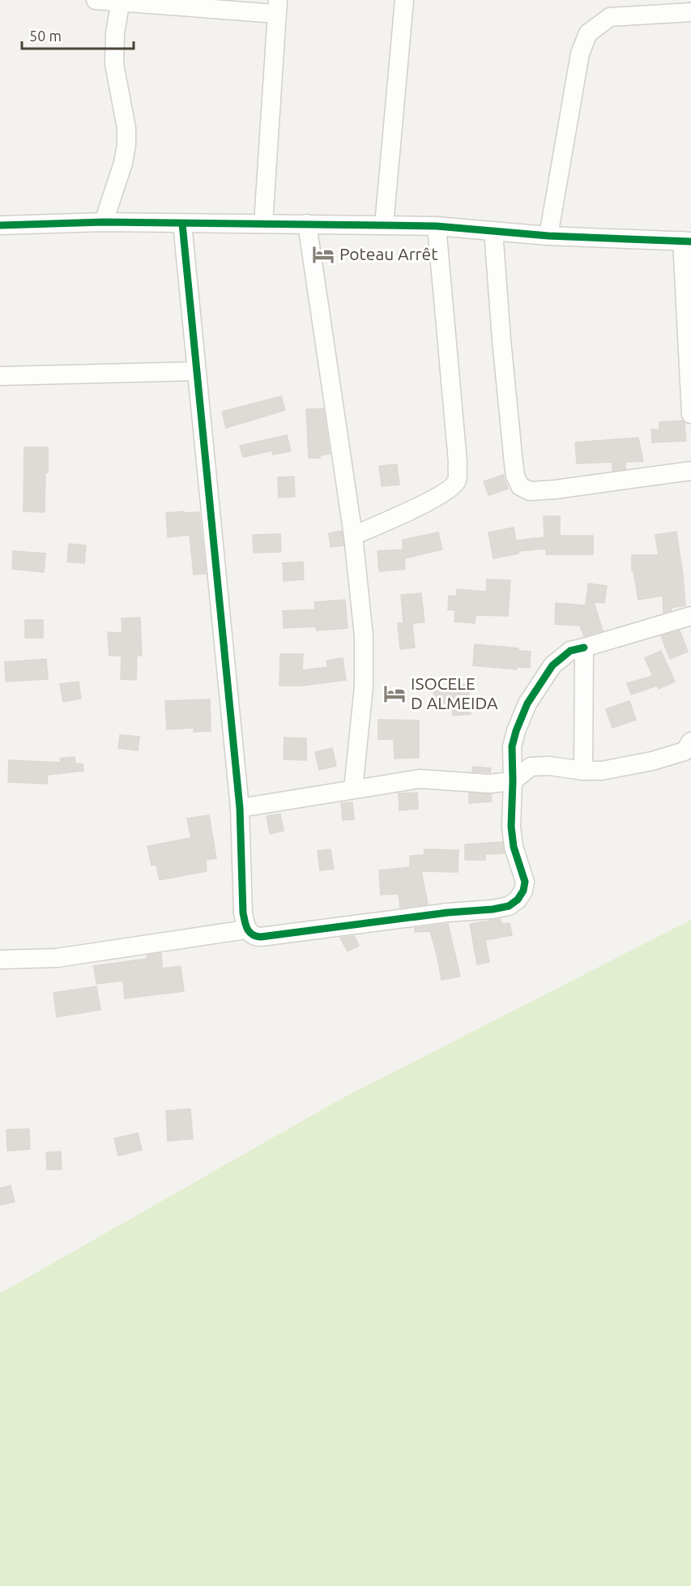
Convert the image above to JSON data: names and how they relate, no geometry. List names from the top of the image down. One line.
{"places":{"hotel":["Poteau Arrêt","ISOCELE D ALMEIDA"]},"scale_bar":"50 m"}
